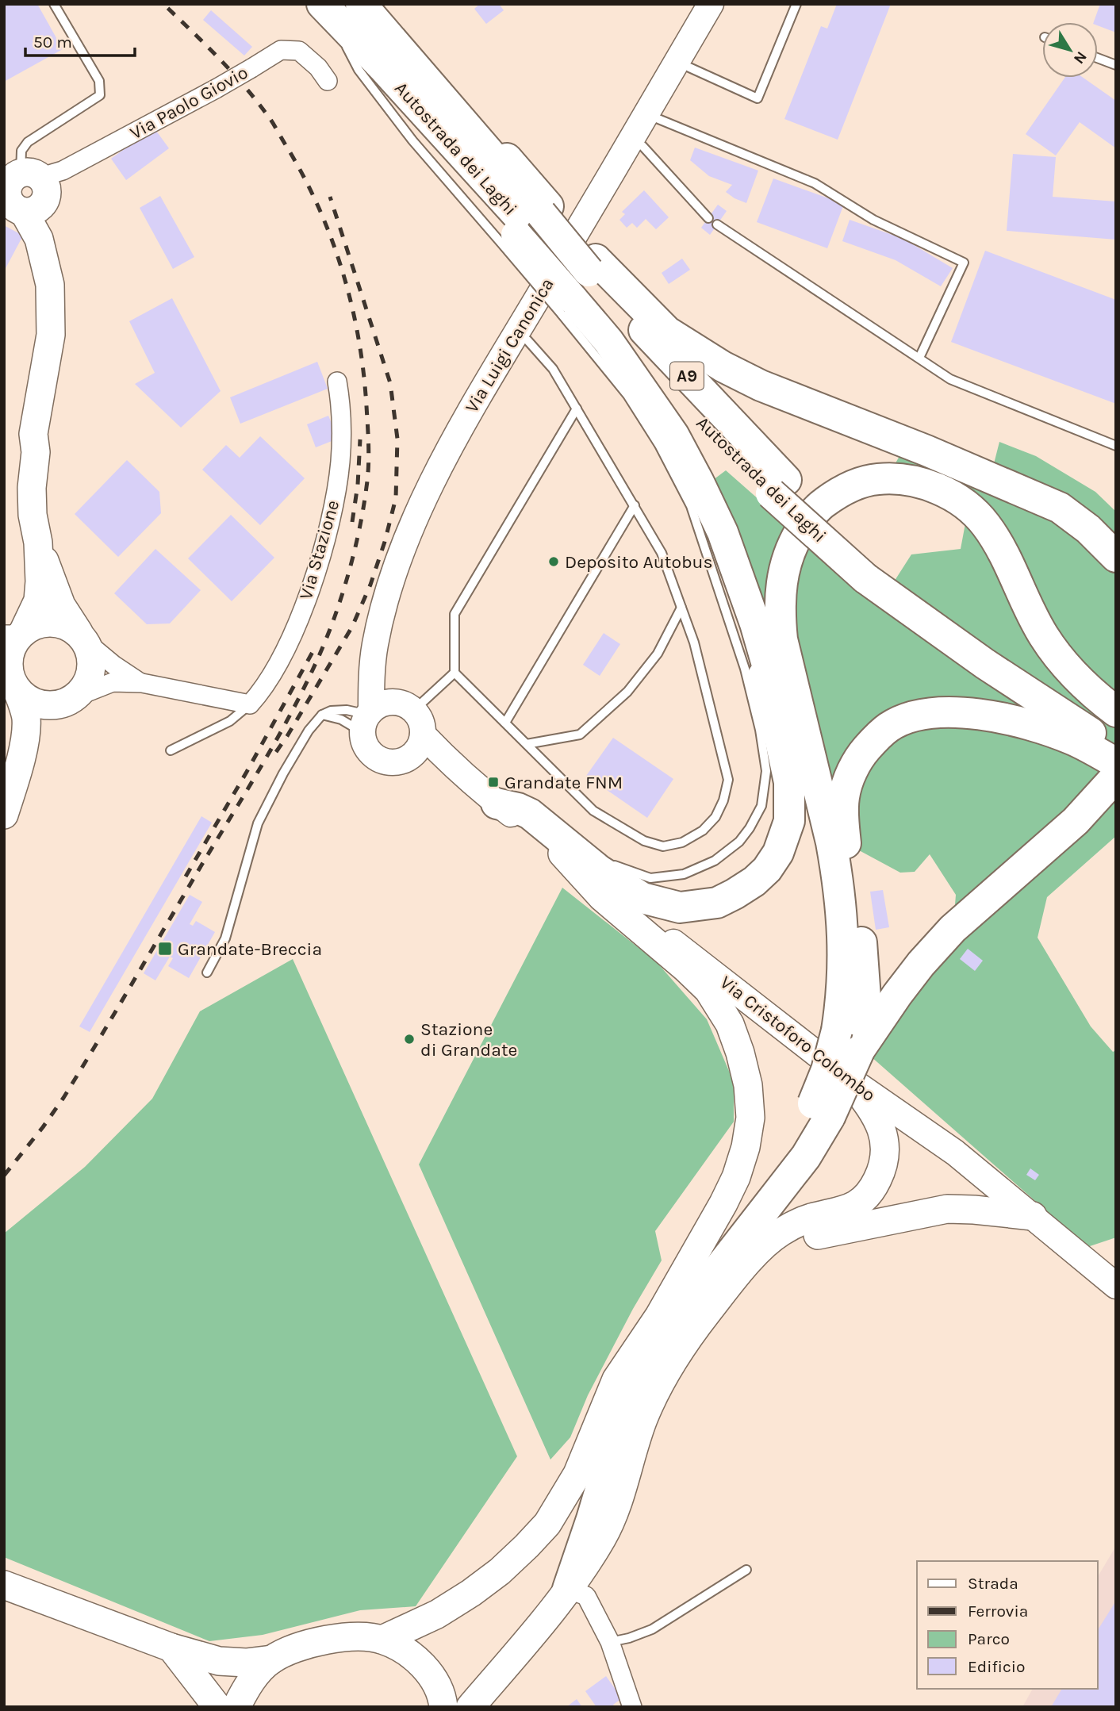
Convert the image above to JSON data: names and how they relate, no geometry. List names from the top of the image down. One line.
{"streets":{"highway":["Autostrada dei Laghi","A9"],"street":["Via Paolo Giovio","Via Luigi Canonica","Via Stazione","Via Cristoforo Colombo"]},"crossings":[["Via Luigi Canonica","Via Cristoforo Colombo"]],"places":{"other":["Deposito Autobus","Stazione di Grandate"],"transit":["Grandate FNM","Grandate-Breccia"]},"legend":["Strada","Ferrovia","Parco","Edificio"],"scale_bar":"50 m","north":"bottom right"}
